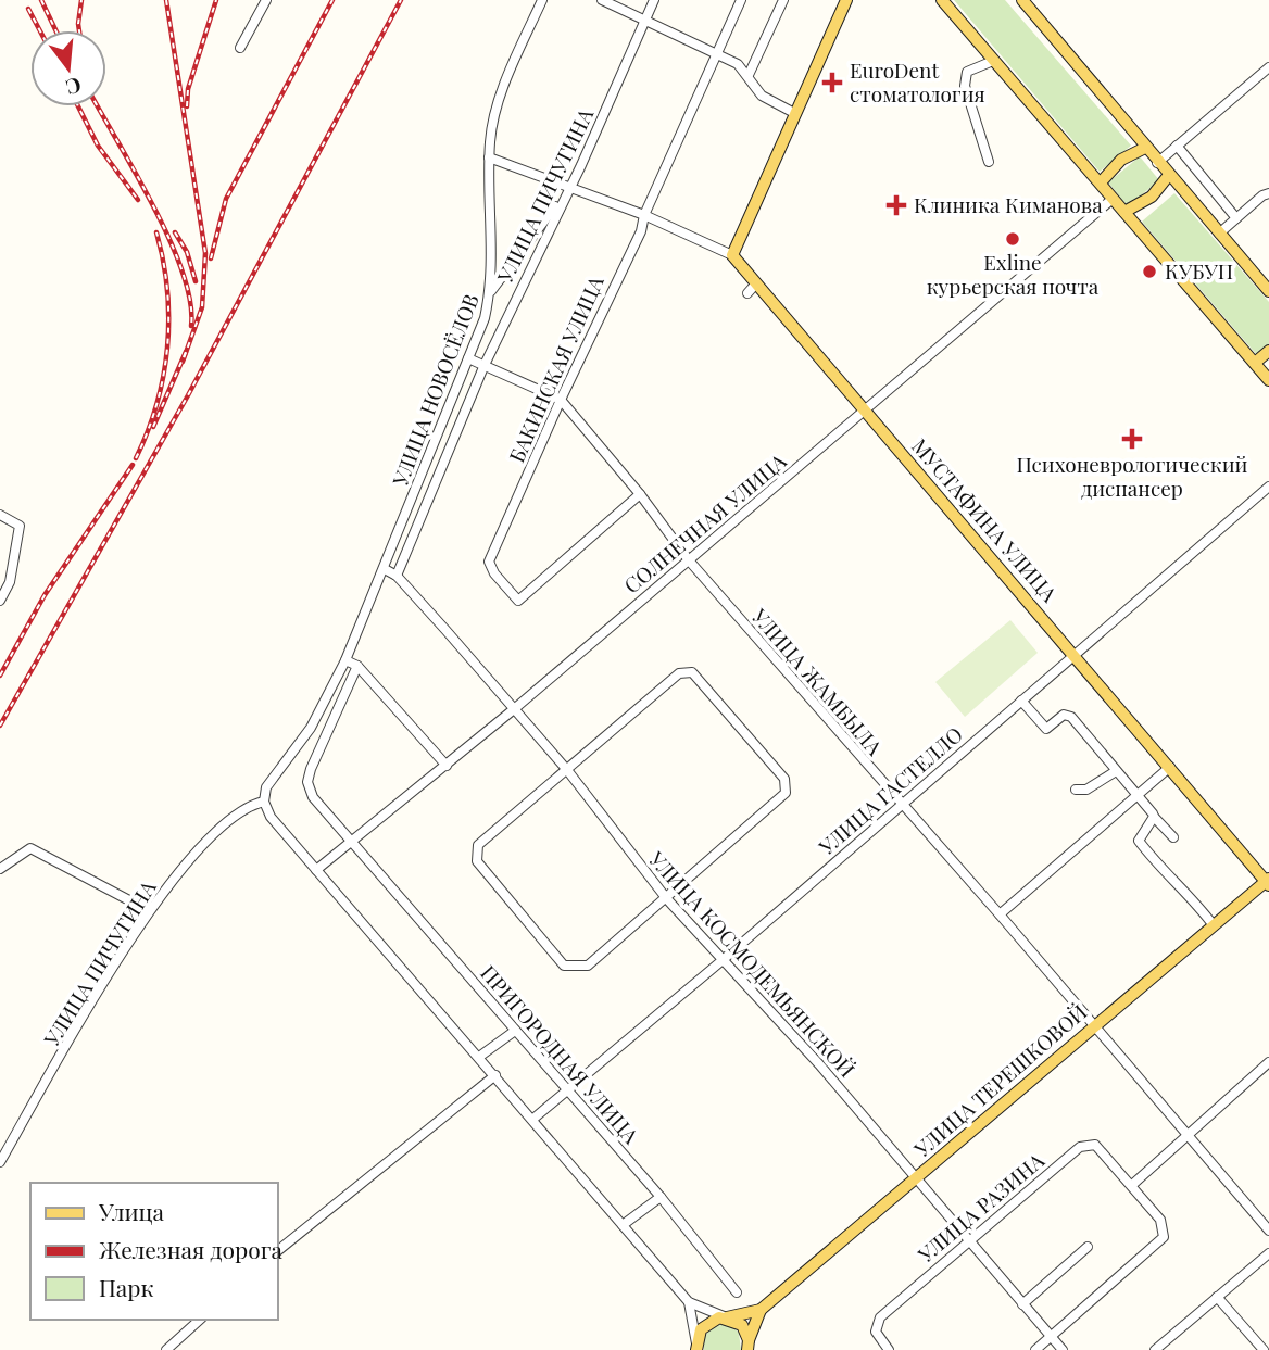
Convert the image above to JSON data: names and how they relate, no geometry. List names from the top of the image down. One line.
{"streets":{"main road":["МУСТАФИНА УЛИЦА","УЛИЦА ТЕРЕШКОВОЙ"],"street":["УЛИЦА ПИЧУГИНА","БАКИНСКАЯ УЛИЦА","УЛИЦА НОВОСЁЛОВ","СОЛНЕЧНАЯ УЛИЦА","УЛИЦА ЖАМБЫЛА","УЛИЦА ГАСТЕЛЛО","УЛИЦА КОСМОДЕМЬЯНСКОЙ","ПРИГОРОДНАЯ УЛИЦА","УЛИЦА РАЗИНА"]},"crossings":[["УЛИЦА ПИЧУГИНА","МУСТАФИНА УЛИЦА"],["УЛИЦА ПИЧУГИНА","УЛИЦА ЖАМБЫЛА"],["УЛИЦА ПИЧУГИНА","УЛИЦА КОСМОДЕМЬЯНСКОЙ"],["БАКИНСКАЯ УЛИЦА","МУСТАФИНА УЛИЦА"],["БАКИНСКАЯ УЛИЦА","УЛИЦА ЖАМБЫЛА"],["УЛИЦА НОВОСЁЛОВ","МУСТАФИНА УЛИЦА"],["УЛИЦА НОВОСЁЛОВ","УЛИЦА ЖАМБЫЛА"],["УЛИЦА НОВОСЁЛОВ","УЛИЦА КОСМОДЕМЬЯНСКОЙ"],["МУСТАФИНА УЛИЦА","СОЛНЕЧНАЯ УЛИЦА"],["МУСТАФИНА УЛИЦА","УЛИЦА ГАСТЕЛЛО"],["МУСТАФИНА УЛИЦА","УЛИЦА ТЕРЕШКОВОЙ"],["СОЛНЕЧНАЯ УЛИЦА","УЛИЦА ЖАМБЫЛА"],["СОЛНЕЧНАЯ УЛИЦА","УЛИЦА КОСМОДЕМЬЯНСКОЙ"],["СОЛНЕЧНАЯ УЛИЦА","ПРИГОРОДНАЯ УЛИЦА"],["УЛИЦА ЖАМБЫЛА","УЛИЦА ГАСТЕЛЛО"],["УЛИЦА ЖАМБЫЛА","УЛИЦА ТЕРЕШКОВОЙ"],["УЛИЦА ГАСТЕЛЛО","УЛИЦА КОСМОДЕМЬЯНСКОЙ"],["УЛИЦА ГАСТЕЛЛО","ПРИГОРОДНАЯ УЛИЦА"],["УЛИЦА КОСМОДЕМЬЯНСКОЙ","УЛИЦА ТЕРЕШКОВОЙ"],["УЛИЦА КОСМОДЕМЬЯНСКОЙ","УЛИЦА РАЗИНА"]],"places":{"health":["EuroDent стоматология","Клиника Киманова","Психоневрологический диспансер"],"other":["Exline курьерская почта","КУБУП"]},"legend":["Улица","Железная дорога","Парк"],"north":"bottom"}
